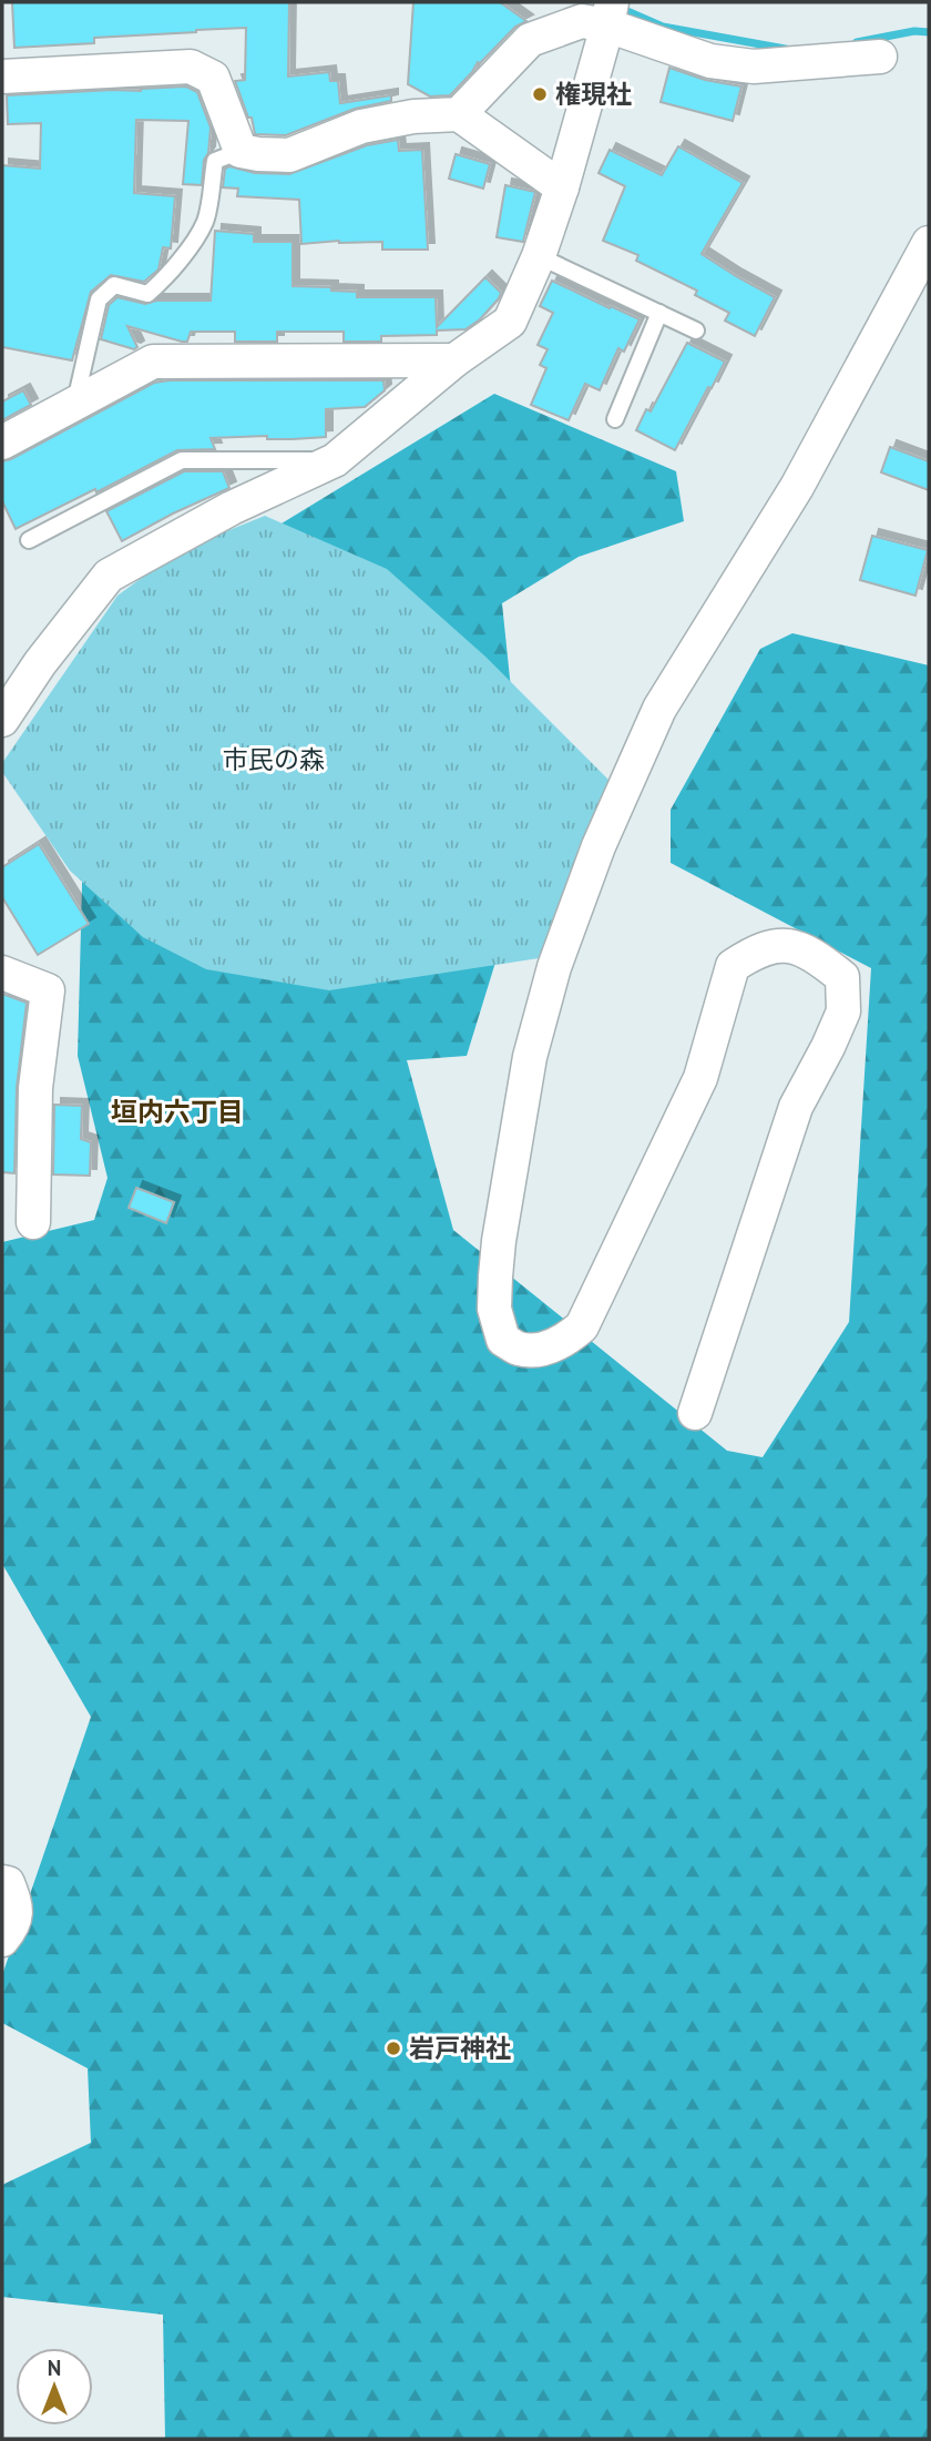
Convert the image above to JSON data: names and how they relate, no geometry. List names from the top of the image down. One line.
{"districts":["垣内六丁目"],"parks":["市民の森"],"places":["権現社","岩戸神社"],"north":"top"}
